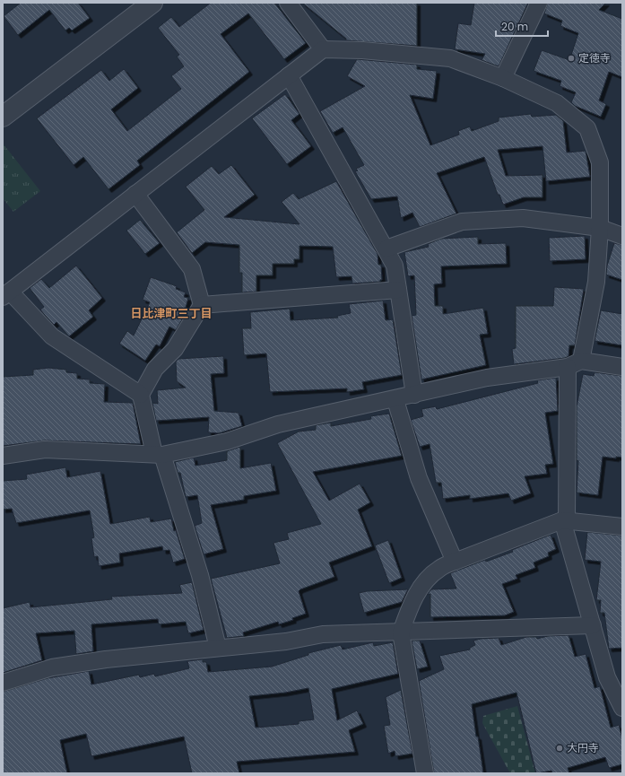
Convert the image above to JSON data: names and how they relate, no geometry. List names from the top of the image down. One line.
{"districts":["日比津町三丁目"],"places":["定徳寺","大円寺"],"scale_bar":"20 m"}
